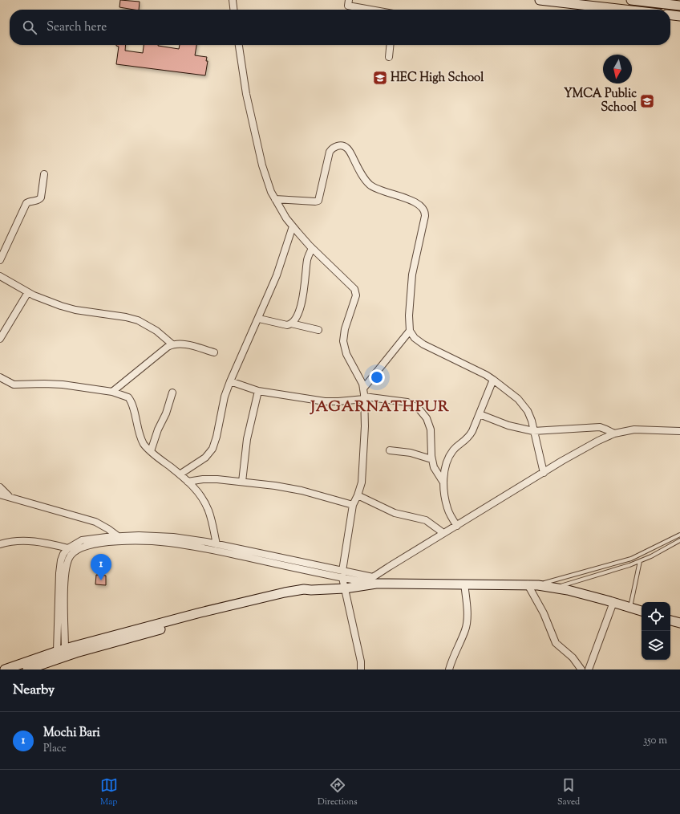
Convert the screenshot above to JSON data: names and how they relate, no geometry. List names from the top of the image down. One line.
{"districts":["JAGARNATHPUR"],"places":{"school or university":["HEC High School","YMCA Public School"]},"north":"bottom","page":{"search":"Search here","pins":"1","heading":"Nearby","list":[{"mark":"1","name":"Mochi Bari","note":"Place","value":"350 m"}],"nav":["Map","Directions","Saved"]}}
